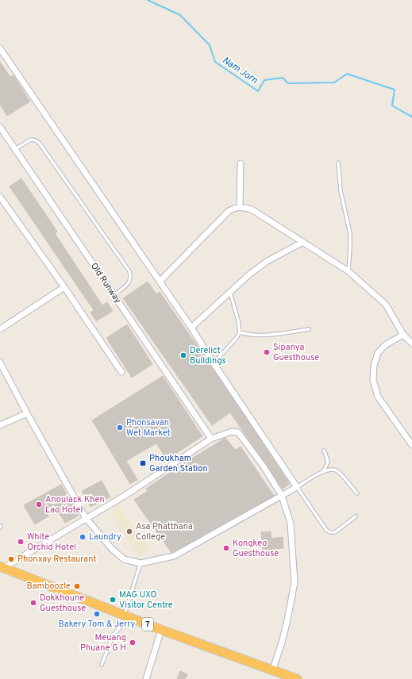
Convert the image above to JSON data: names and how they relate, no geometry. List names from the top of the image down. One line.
{"streets":{"highway":["7"],"street":["Old Runway"]},"water":["Nam Jorn"],"places":{"other":["Sipanya Guesthouse","Derelict Buildings","Phonsavan Wet Market","Anoulack Khen Lao Hotel","Asa Phatthana College","Laundry","White Orchid Hotel","Kongkeo Guesthouse","Phonxay Restaurant","Bamboozle","MAG UXO Visitor Centre","Dokkhoune Guesthouse","Bakery Tom & Jerry","Meuang Phuane G H"],"transit":["Phoukham Garden Station"]}}
